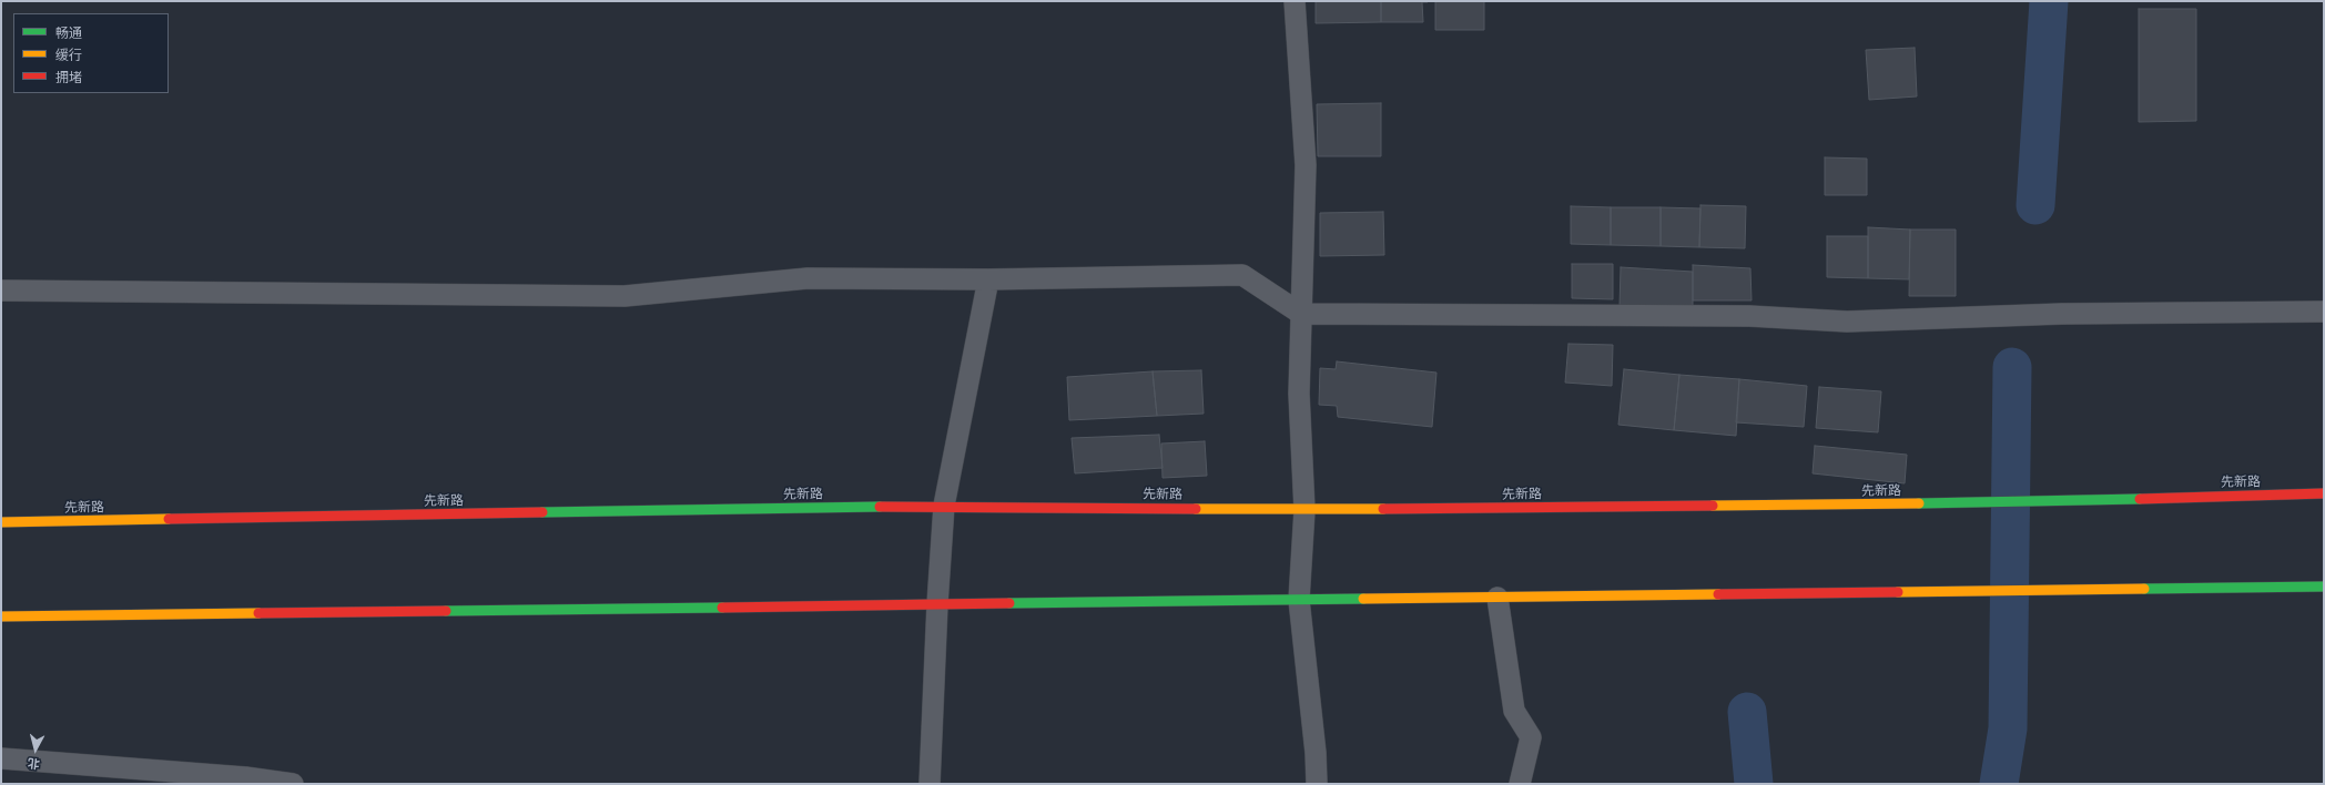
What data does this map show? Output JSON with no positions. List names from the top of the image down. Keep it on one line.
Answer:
{"streets":{"main road":["先新路"]},"legend":["畅通","缓行","拥堵"],"north":"bottom"}
